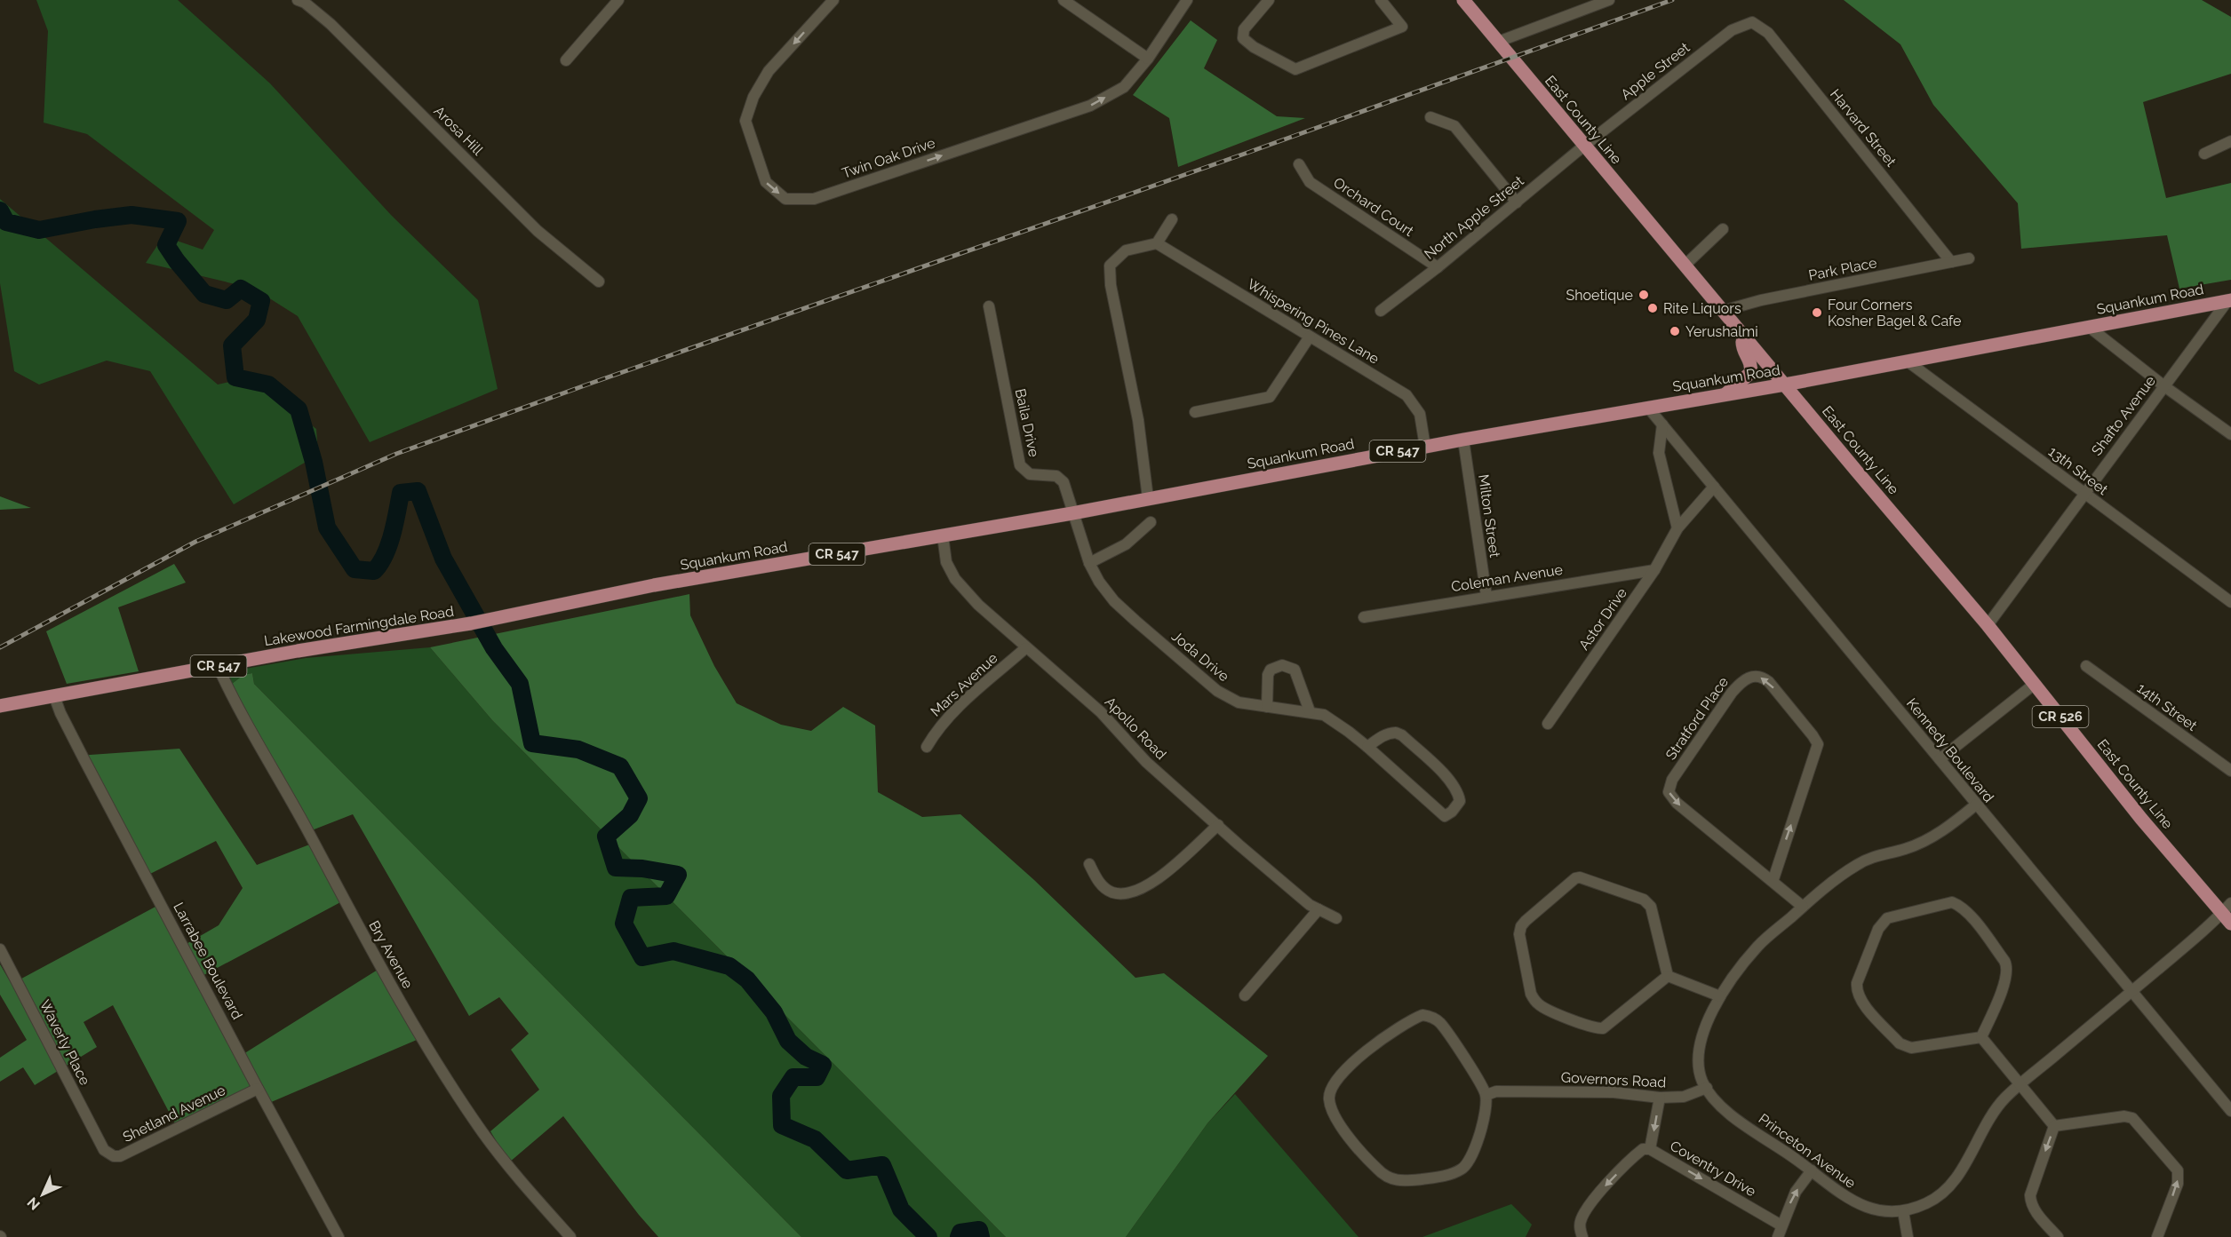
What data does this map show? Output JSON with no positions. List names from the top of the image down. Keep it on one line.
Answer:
{"streets":{"main road":["East County Line","Squankum Road","CR 547","Lakewood Farmingdale Road","CR 526"],"street":["Apple Street","Harvard Street","Arosa Hill","Twin Oak Drive","Orchard Court","North Apple Street","Park Place","Whispering Pines Lane","Shafto Avenue","Baila Drive","13th Street","Milton Street","Coleman Avenue","Astor Drive","Joda Drive","Mars Avenue","14th Street","Stratford Place","Apollo Road","Kennedy Boulevard","Bry Avenue","Larrabee Boulevard","Waverly Place","Governors Road","Shetland Avenue","Princeton Avenue","Coventry Drive"]},"crossings":[["Apple Street","East County Line"],["Apple Street","Harvard Street"],["Apple Street","North Apple Street"],["East County Line","North Apple Street"],["East County Line","Park Place"],["East County Line","Squankum Road"],["East County Line","Shafto Avenue"],["East County Line","Princeton Avenue"],["Harvard Street","Park Place"],["Orchard Court","North Apple Street"],["Squankum Road","Whispering Pines Lane"],["Squankum Road","Shafto Avenue"],["Squankum Road","Baila Drive"],["Squankum Road","13th Street"],["Squankum Road","Milton Street"],["Squankum Road","Lakewood Farmingdale Road"],["Squankum Road","Joda Drive"],["Squankum Road","Apollo Road"],["Squankum Road","Kennedy Boulevard"],["Shafto Avenue","13th Street"],["Baila Drive","Joda Drive"],["Milton Street","Coleman Avenue"],["Coleman Avenue","Astor Drive"],["Astor Drive","Kennedy Boulevard"],["Lakewood Farmingdale Road","Bry Avenue"],["Lakewood Farmingdale Road","Larrabee Boulevard"],["Mars Avenue","Apollo Road"],["Stratford Place","Princeton Avenue"],["Kennedy Boulevard","Princeton Avenue"],["Larrabee Boulevard","Shetland Avenue"],["Waverly Place","Shetland Avenue"],["Governors Road","Princeton Avenue"]],"places":["Shoetique","Rite Liquors","Four Corners Kosher Bagel & Cafe","Yerushalmi"],"north":"bottom left"}
